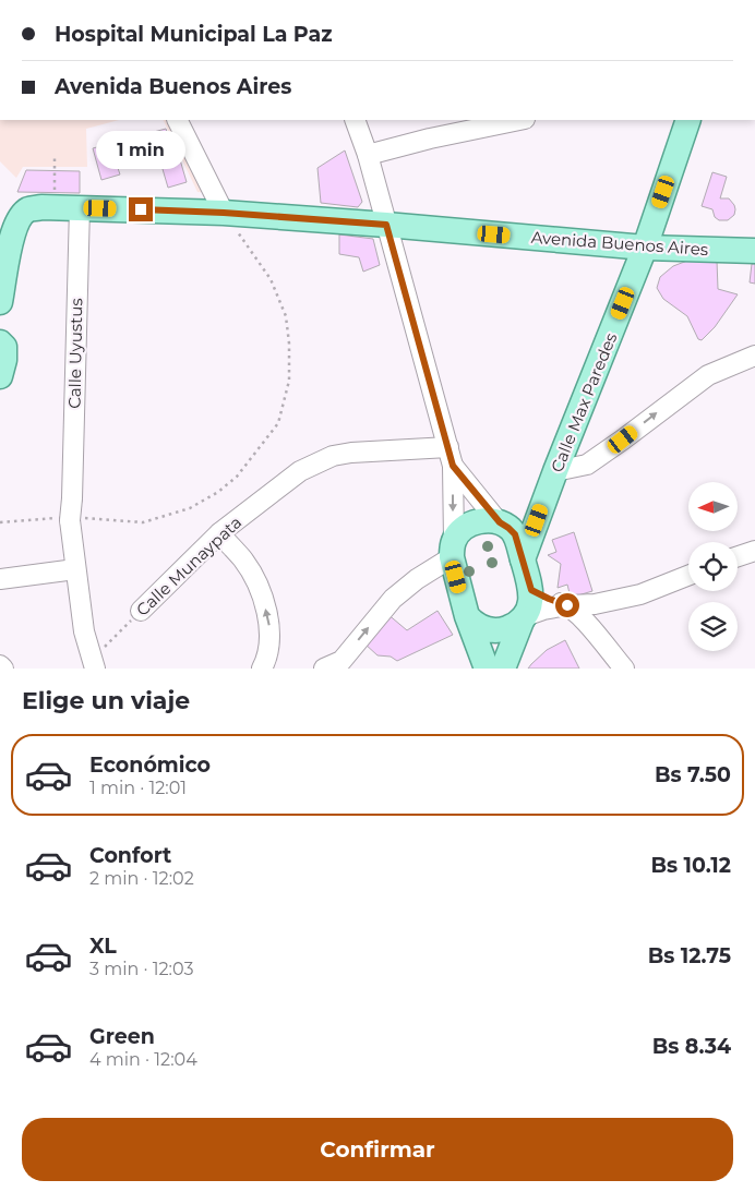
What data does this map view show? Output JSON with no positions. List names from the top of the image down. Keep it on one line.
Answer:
{"streets":{"main road":["Avenida Buenos Aires","Calle Max Paredes"],"street":["Calle Uyustus","Calle Munaypata"]},"crossings":[["Avenida Buenos Aires","Calle Uyustus"],["Avenida Buenos Aires","Calle Max Paredes"],["Calle Uyustus","Calle Munaypata"]],"north":"left","page":{"banner":["Hospital Municipal La Paz","Avenida Buenos Aires"],"bubble":"1 min","heading":"Elige un viaje","list":[{"name":"Económico","note":"1 min · 12:01","value":"Bs 7.50"},{"name":"Confort","note":"2 min · 12:02","value":"Bs 10.12"},{"name":"XL","note":"3 min · 12:03","value":"Bs 12.75"},{"name":"Green","note":"4 min · 12:04","value":"Bs 8.34"}],"buttons":"Confirmar"}}
